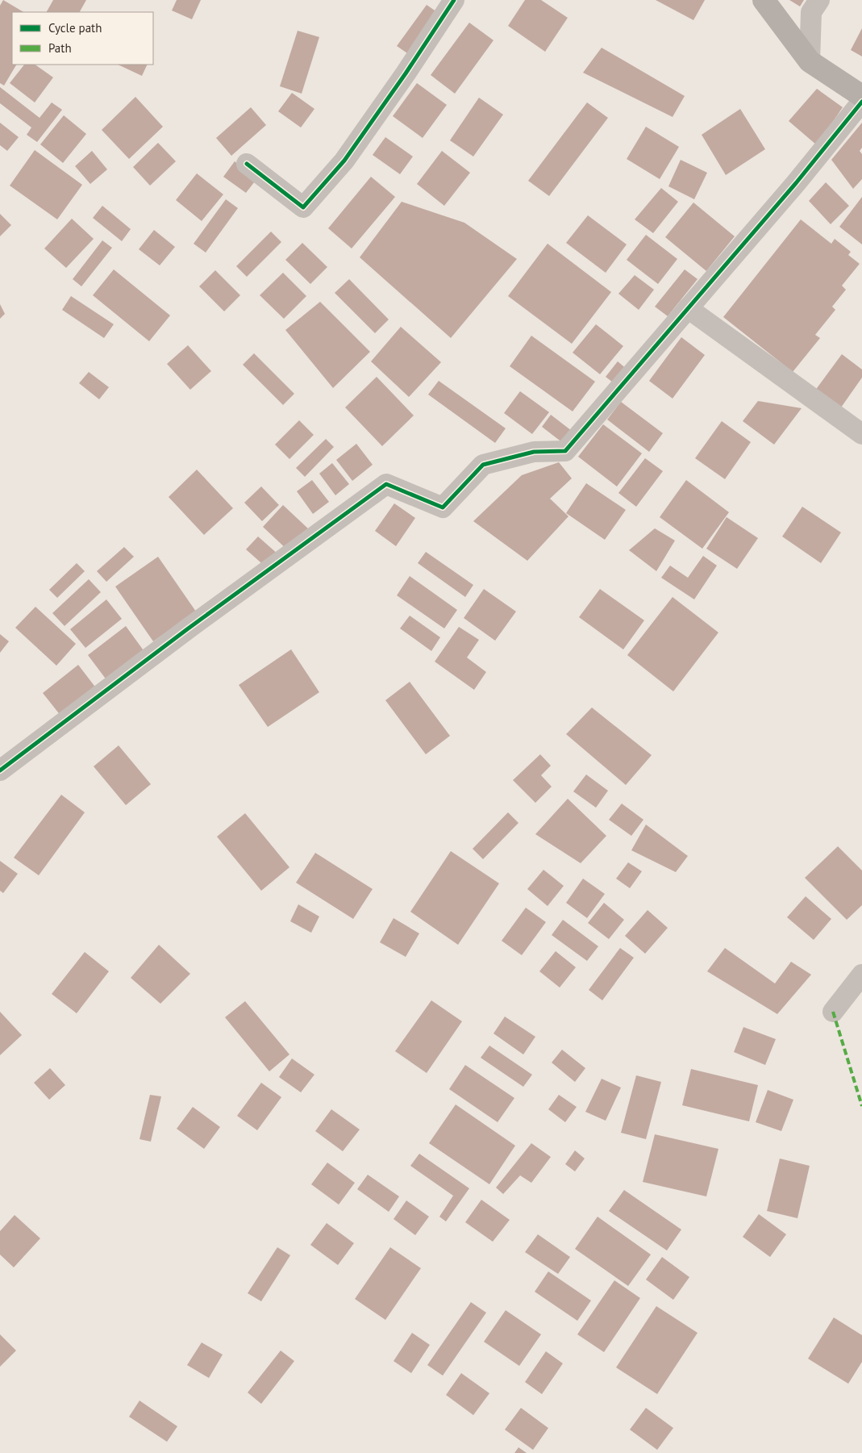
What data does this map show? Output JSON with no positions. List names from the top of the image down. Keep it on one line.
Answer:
{"legend":["Cycle path","Path"]}
